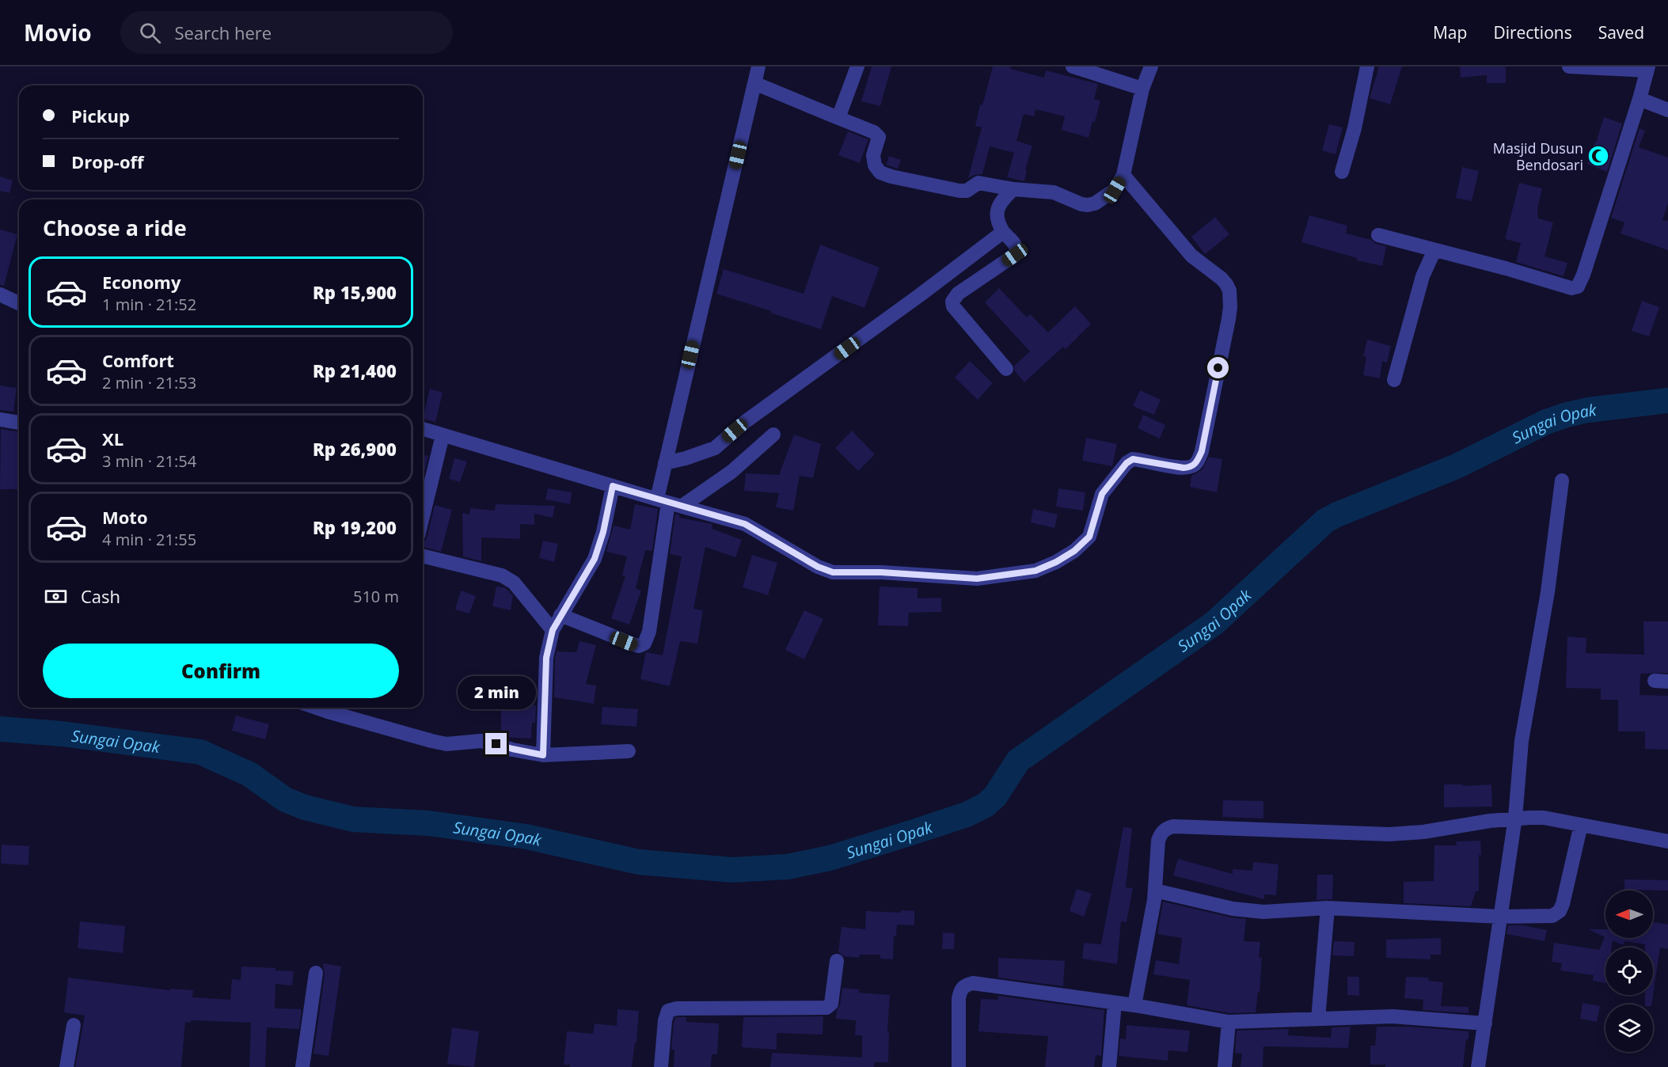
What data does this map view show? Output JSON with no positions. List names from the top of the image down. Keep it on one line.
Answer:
{"water":["Sungai Opak"],"places":{"mosque":["Masjid Dusun Bendosari"]},"north":"left","page":{"header":"Movio","search":"Search here","nav":["Map","Directions","Saved"],"banner":["Pickup","Drop-off"],"heading":"Choose a ride","list":[{"name":"Economy","note":"1 min · 21:52","value":"Rp 15,900"},{"name":"Comfort","note":"2 min · 21:53","value":"Rp 21,400"},{"name":"XL","note":"3 min · 21:54","value":"Rp 26,900"},{"name":"Moto","note":"4 min · 21:55","value":"Rp 19,200"}],"pay":["Cash","510 m"],"buttons":"Confirm","bubble":"2 min"}}
